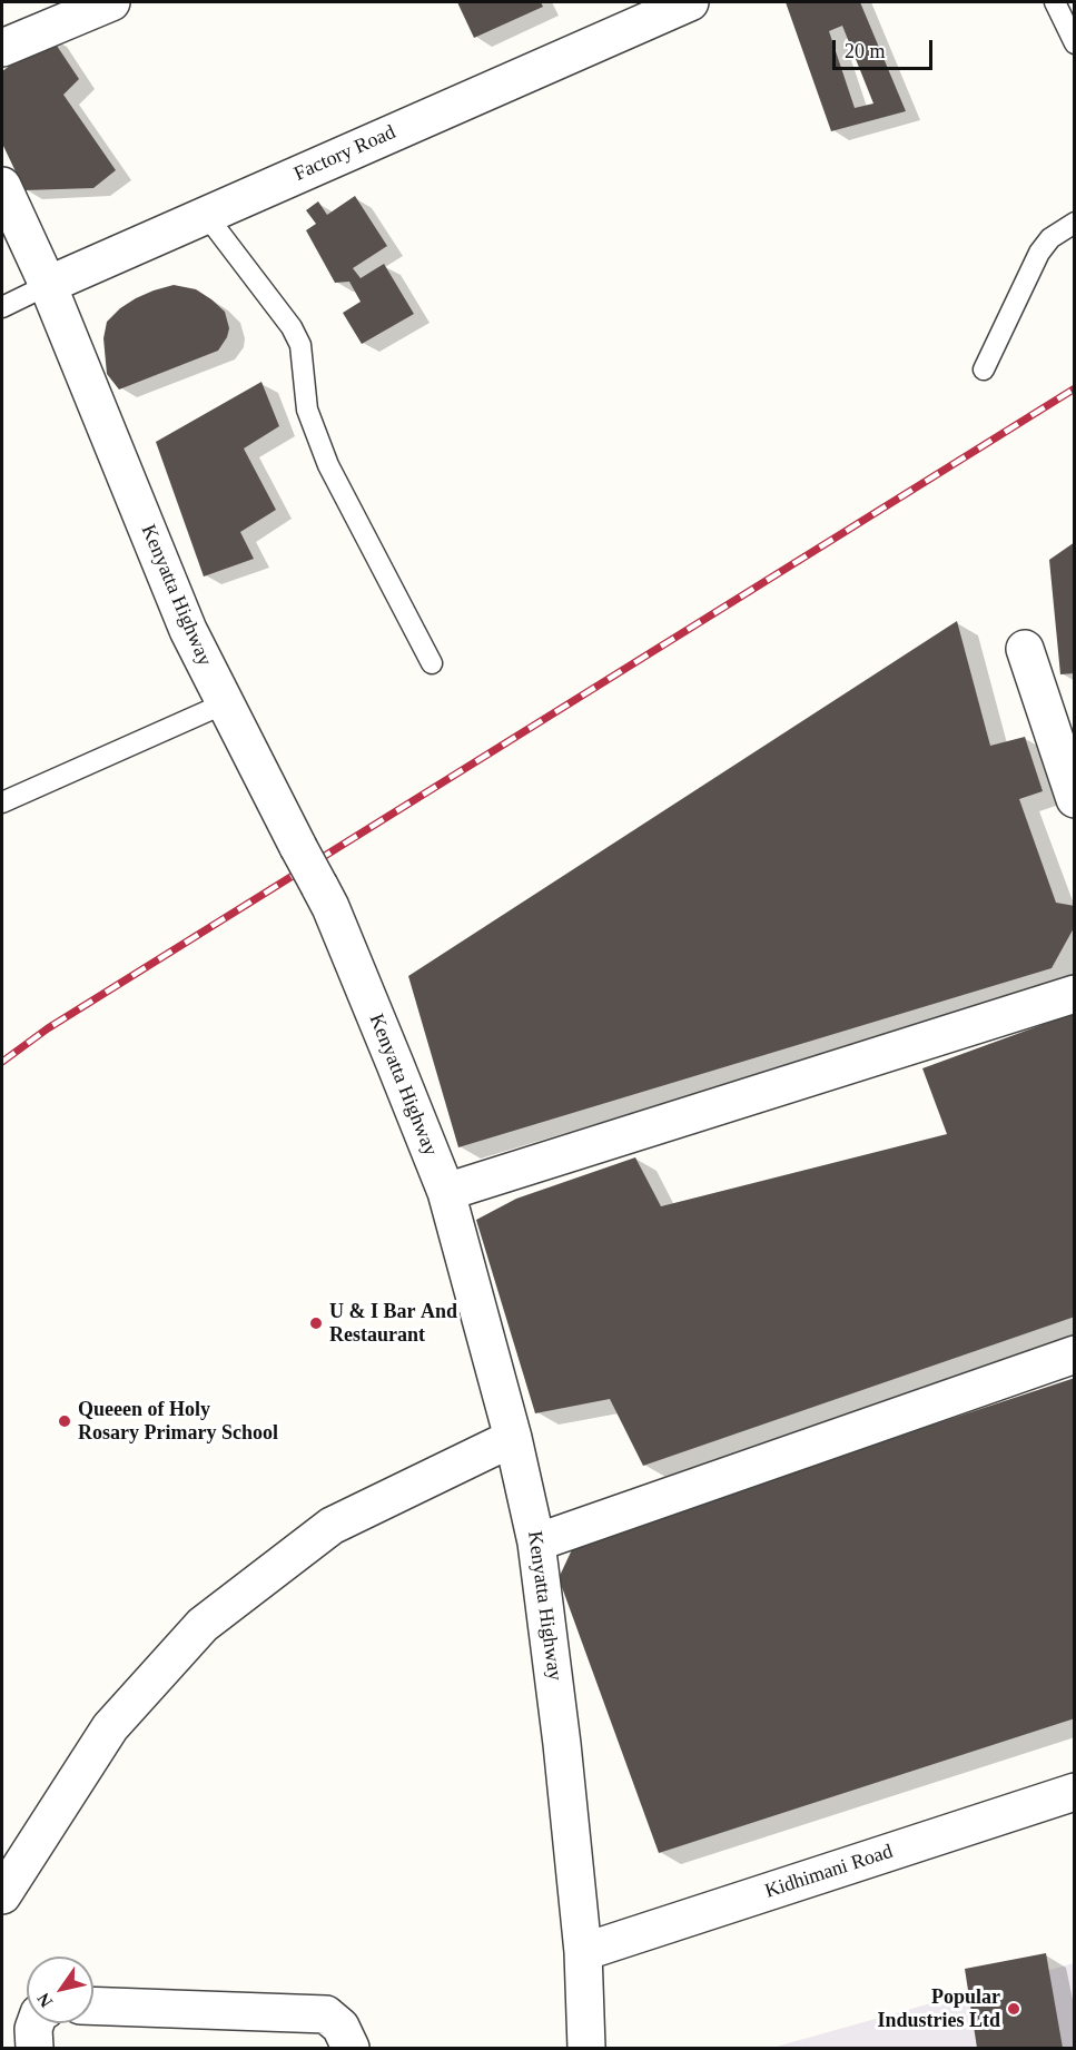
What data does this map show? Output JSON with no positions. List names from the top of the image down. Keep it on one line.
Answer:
{"streets":{"street":["Factory Road","Kenyatta Highway","Kidhimani Road"]},"crossings":[["Factory Road","Kenyatta Highway"],["Kenyatta Highway","Kidhimani Road"]],"places":["U & I Bar And Restaurant","Queeen of Holy Rosary Primary School","Popular Industries Ltd"],"scale_bar":"20 m","north":"bottom left"}
